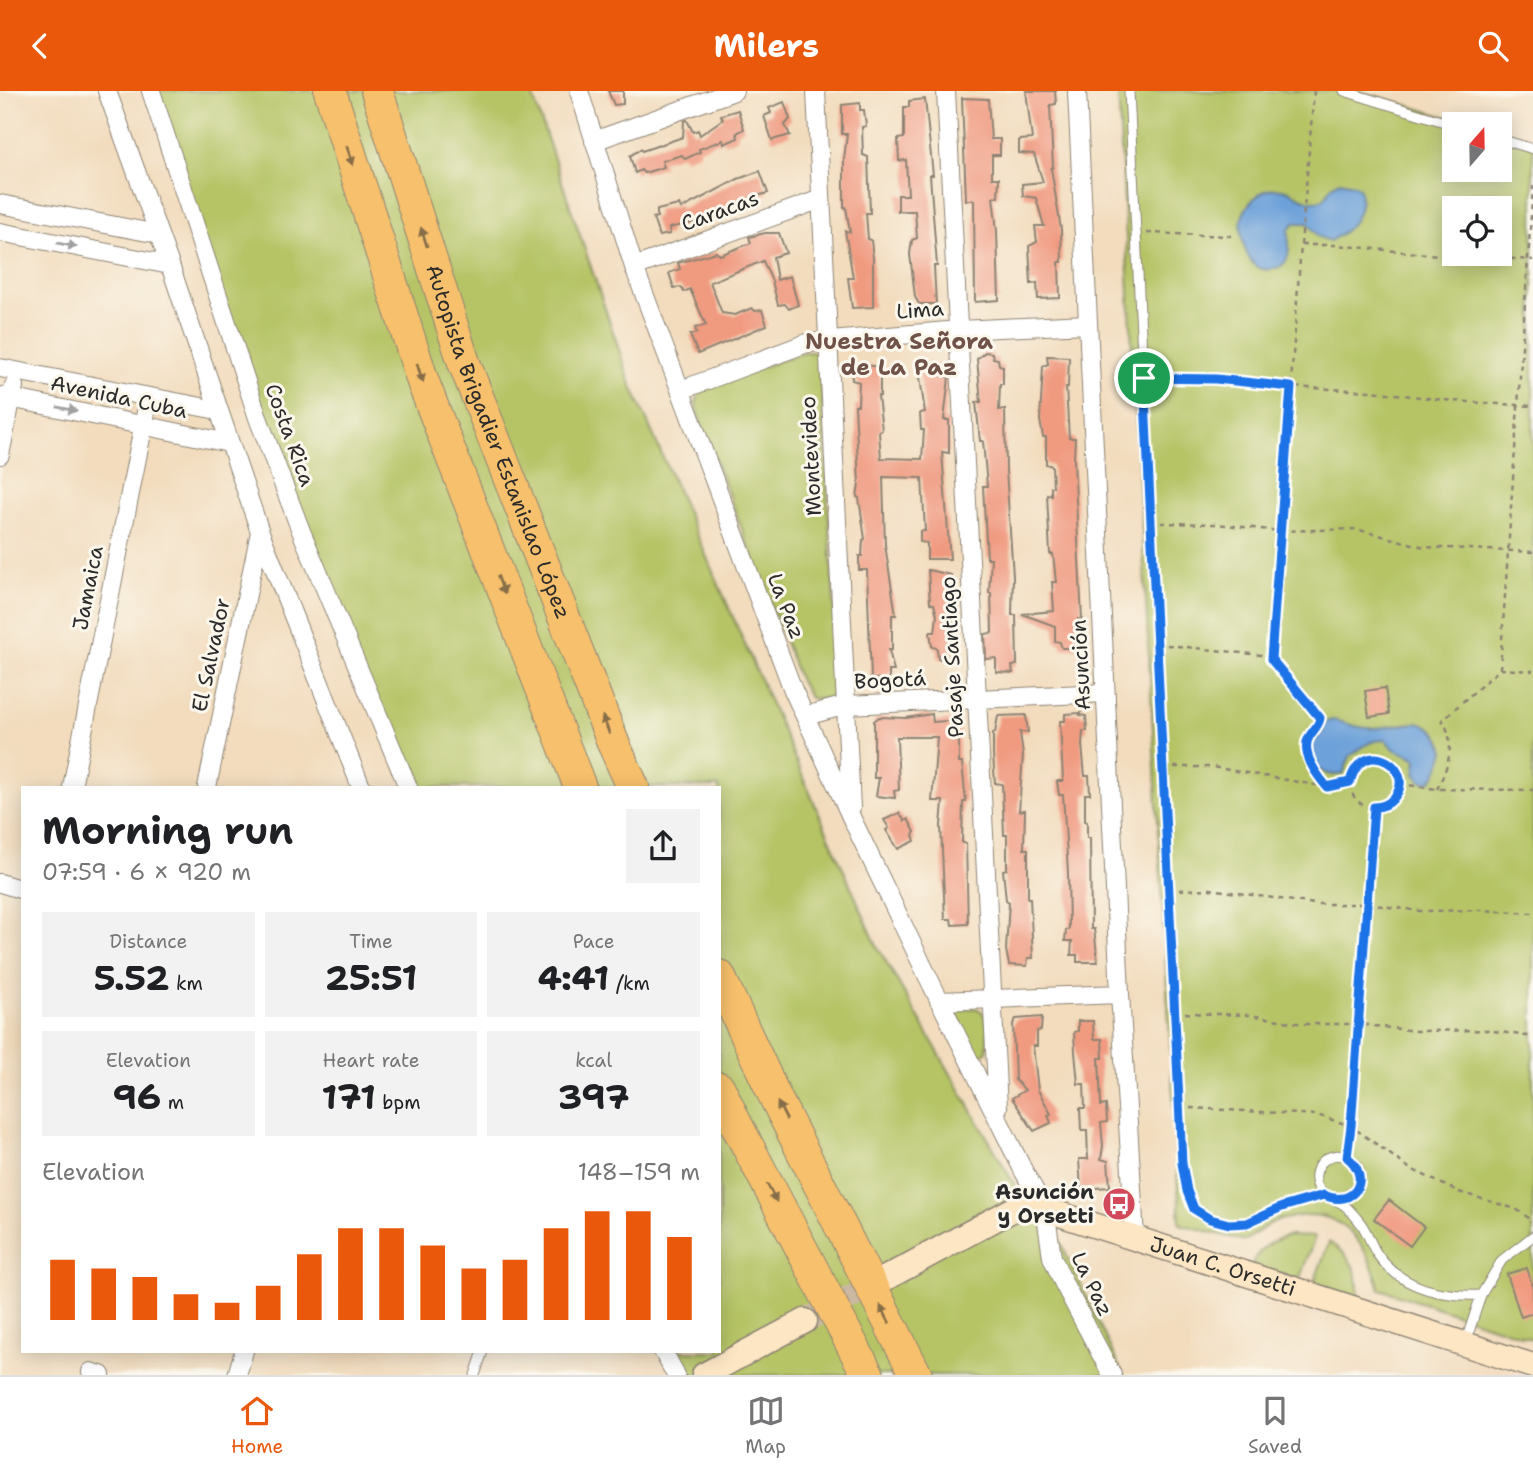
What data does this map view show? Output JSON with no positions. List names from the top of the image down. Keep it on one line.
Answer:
{"streets":{"highway":["Autopista Brigadier Estanislao López"],"street":["Caracas","Lima","Avenida Cuba","Costa Rica","Montevideo","Jamaica","La Paz","El Salvador","Pasaje Santiago","Asunción","Bogotá","Juan C. Orsetti"]},"crossings":[["Caracas","Montevideo"],["Caracas","La Paz"],["Lima","Montevideo"],["Lima","La Paz"],["Lima","Pasaje Santiago"],["Lima","Asunción"],["Avenida Cuba","Jamaica"],["Montevideo","La Paz"],["Montevideo","Bogotá"],["La Paz","Pasaje Santiago"],["La Paz","Bogotá"],["La Paz","Juan C. Orsetti"],["Pasaje Santiago","Bogotá"],["Pasaje Santiago","Juan C. Orsetti"],["Asunción","Bogotá"],["Asunción","Juan C. Orsetti"]],"districts":["Nuestra Señora de La Paz"],"places":{"bus stop":["Asunción y Orsetti"]},"north":"top","page":{"header":"Milers","heading":["Morning run","07:59 · 6 × 920 m"],"stats":[["Distance","5.52 km"],["Time","25:51"],["Pace","4:41 /km"],["Elevation","96 m"],["Heart rate","171 bpm"],["kcal","397"]],"chart":["Elevation","148–159 m"],"tabs":["Home","Map","Saved"]}}
